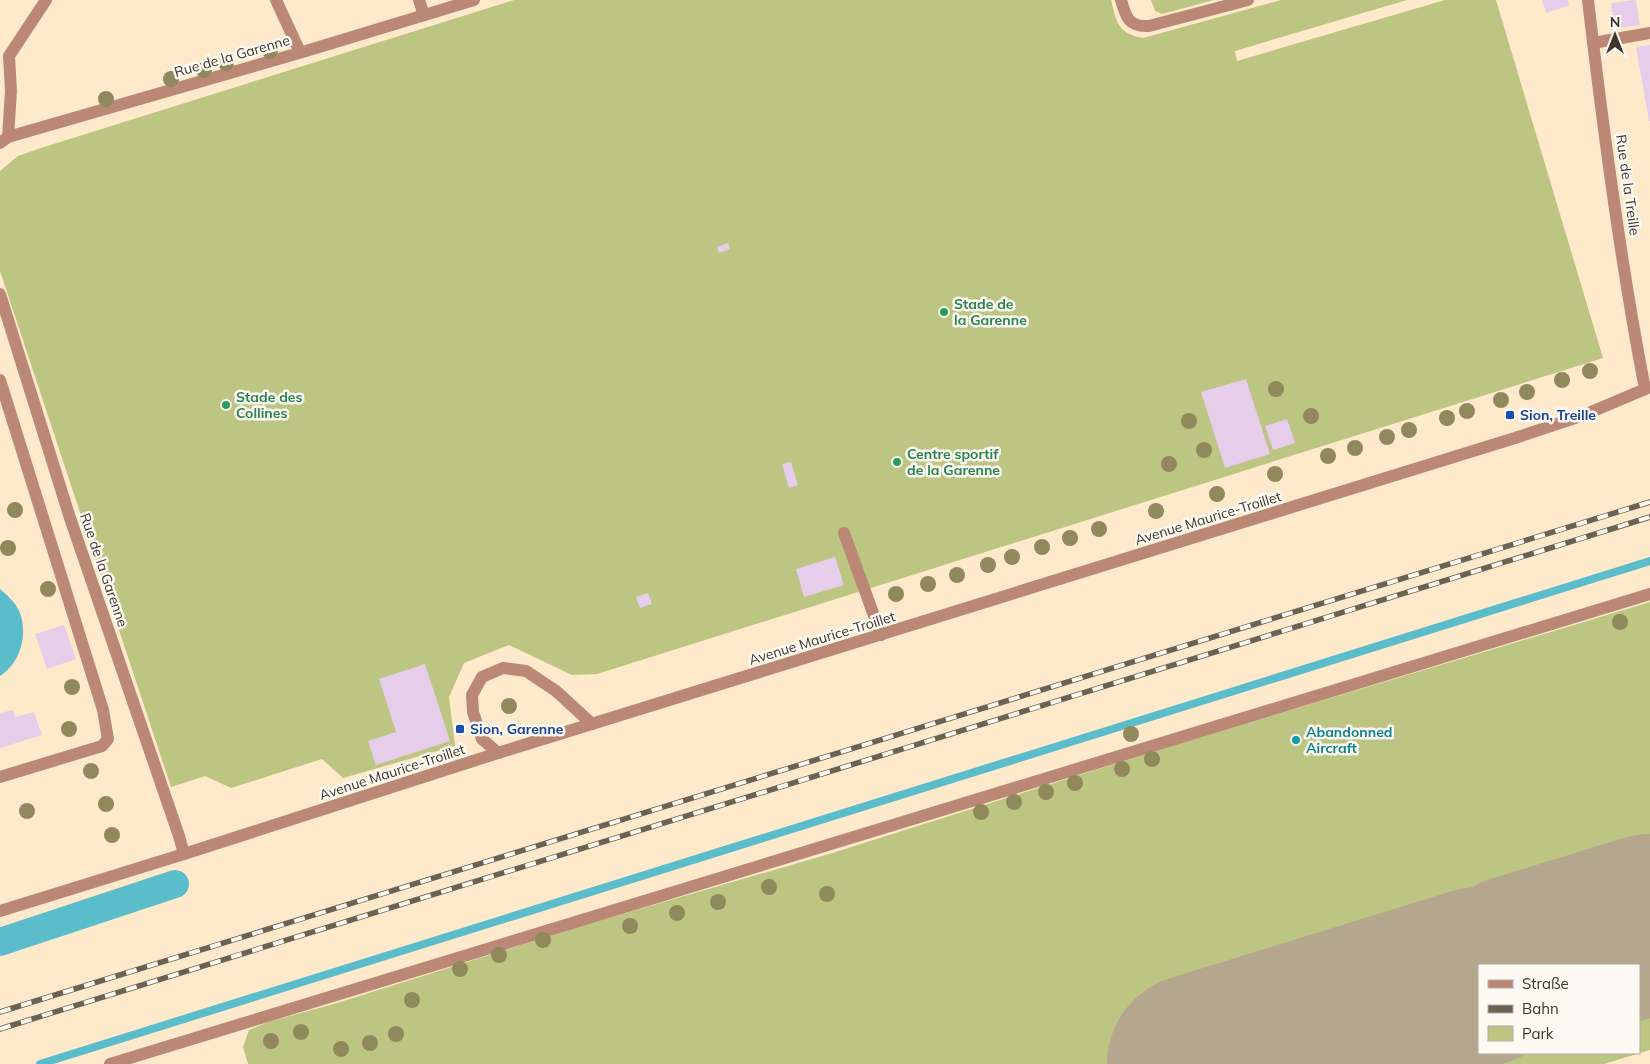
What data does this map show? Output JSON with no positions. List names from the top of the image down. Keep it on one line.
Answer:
{"streets":{"street":["Rue de la Garenne","Rue de la Treille","Avenue Maurice-Troillet"]},"crossings":[["Rue de la Garenne","Avenue Maurice-Troillet"],["Rue de la Treille","Avenue Maurice-Troillet"]],"places":{"other":["Stade de la Garenne","Stade des Collines","Centre sportif de la Garenne","Abandonned Aircraft"],"transit":["Sion, Treille","Sion, Garenne"]},"legend":["Straße","Bahn","Park"],"north":"top"}
